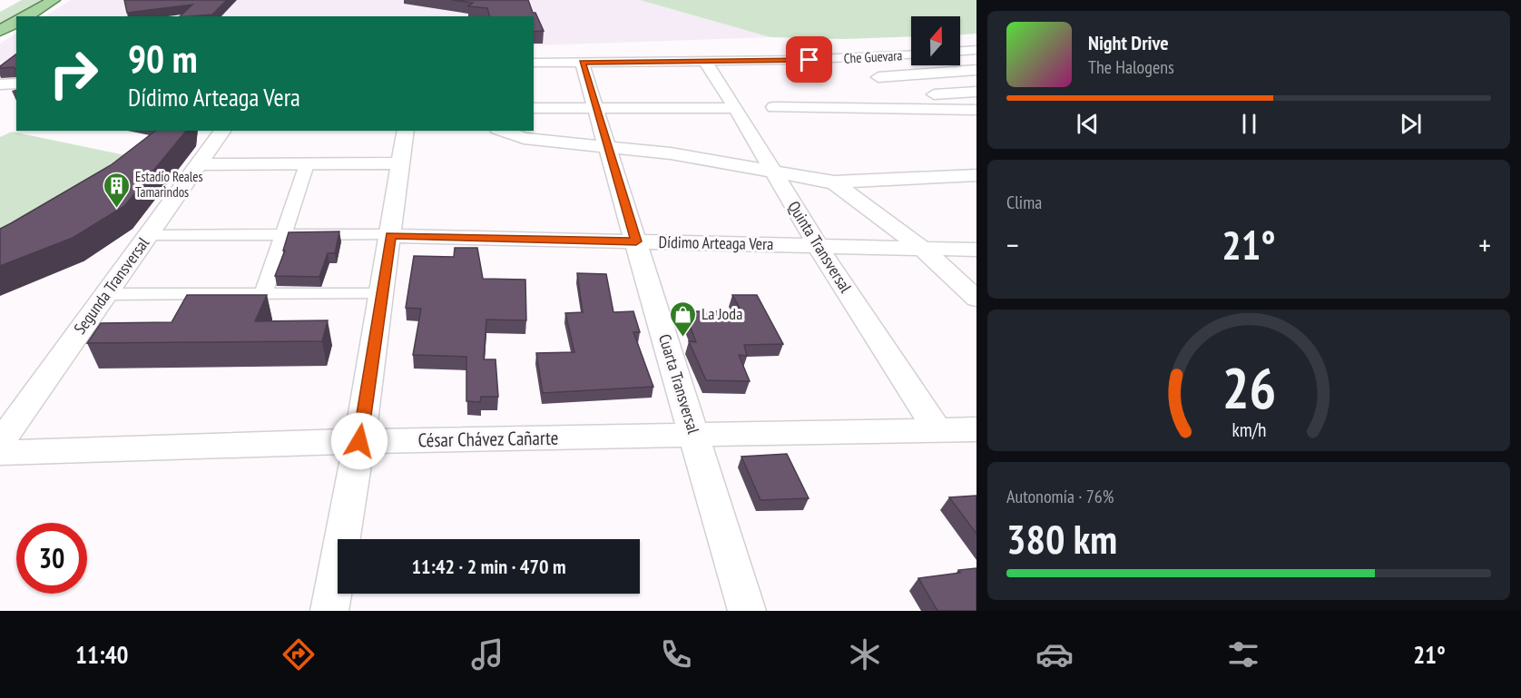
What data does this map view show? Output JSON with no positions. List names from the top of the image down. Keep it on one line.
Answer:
{"streets":{"street":["Che Guevara","Dídimo Arteaga Vera","Quinta Transversal","Segunda Transversal","Cuarta Transversal","César Chávez Cañarte"]},"crossings":[["Che Guevara","Quinta Transversal"],["Che Guevara","Cuarta Transversal"],["Dídimo Arteaga Vera","Quinta Transversal"],["Dídimo Arteaga Vera","Cuarta Transversal"],["Quinta Transversal","César Chávez Cañarte"],["Cuarta Transversal","César Chávez Cañarte"]],"places":{"building":["Estadio Reales Tamarindos"],"shop":["La Joda"]},"north":"top","page":{"turn":["90 m","Dídimo Arteaga Vera"],"song":["Night Drive","The Halogens"],"tile":["Clima",["Autonomía · 76%","380 km"]],"heat":["−","21°","+"],"limit":"30","trip":"11:42 · 2 min · 470 m","tabs":["11:40","21°"],"gauge":["26","km/h"]}}
